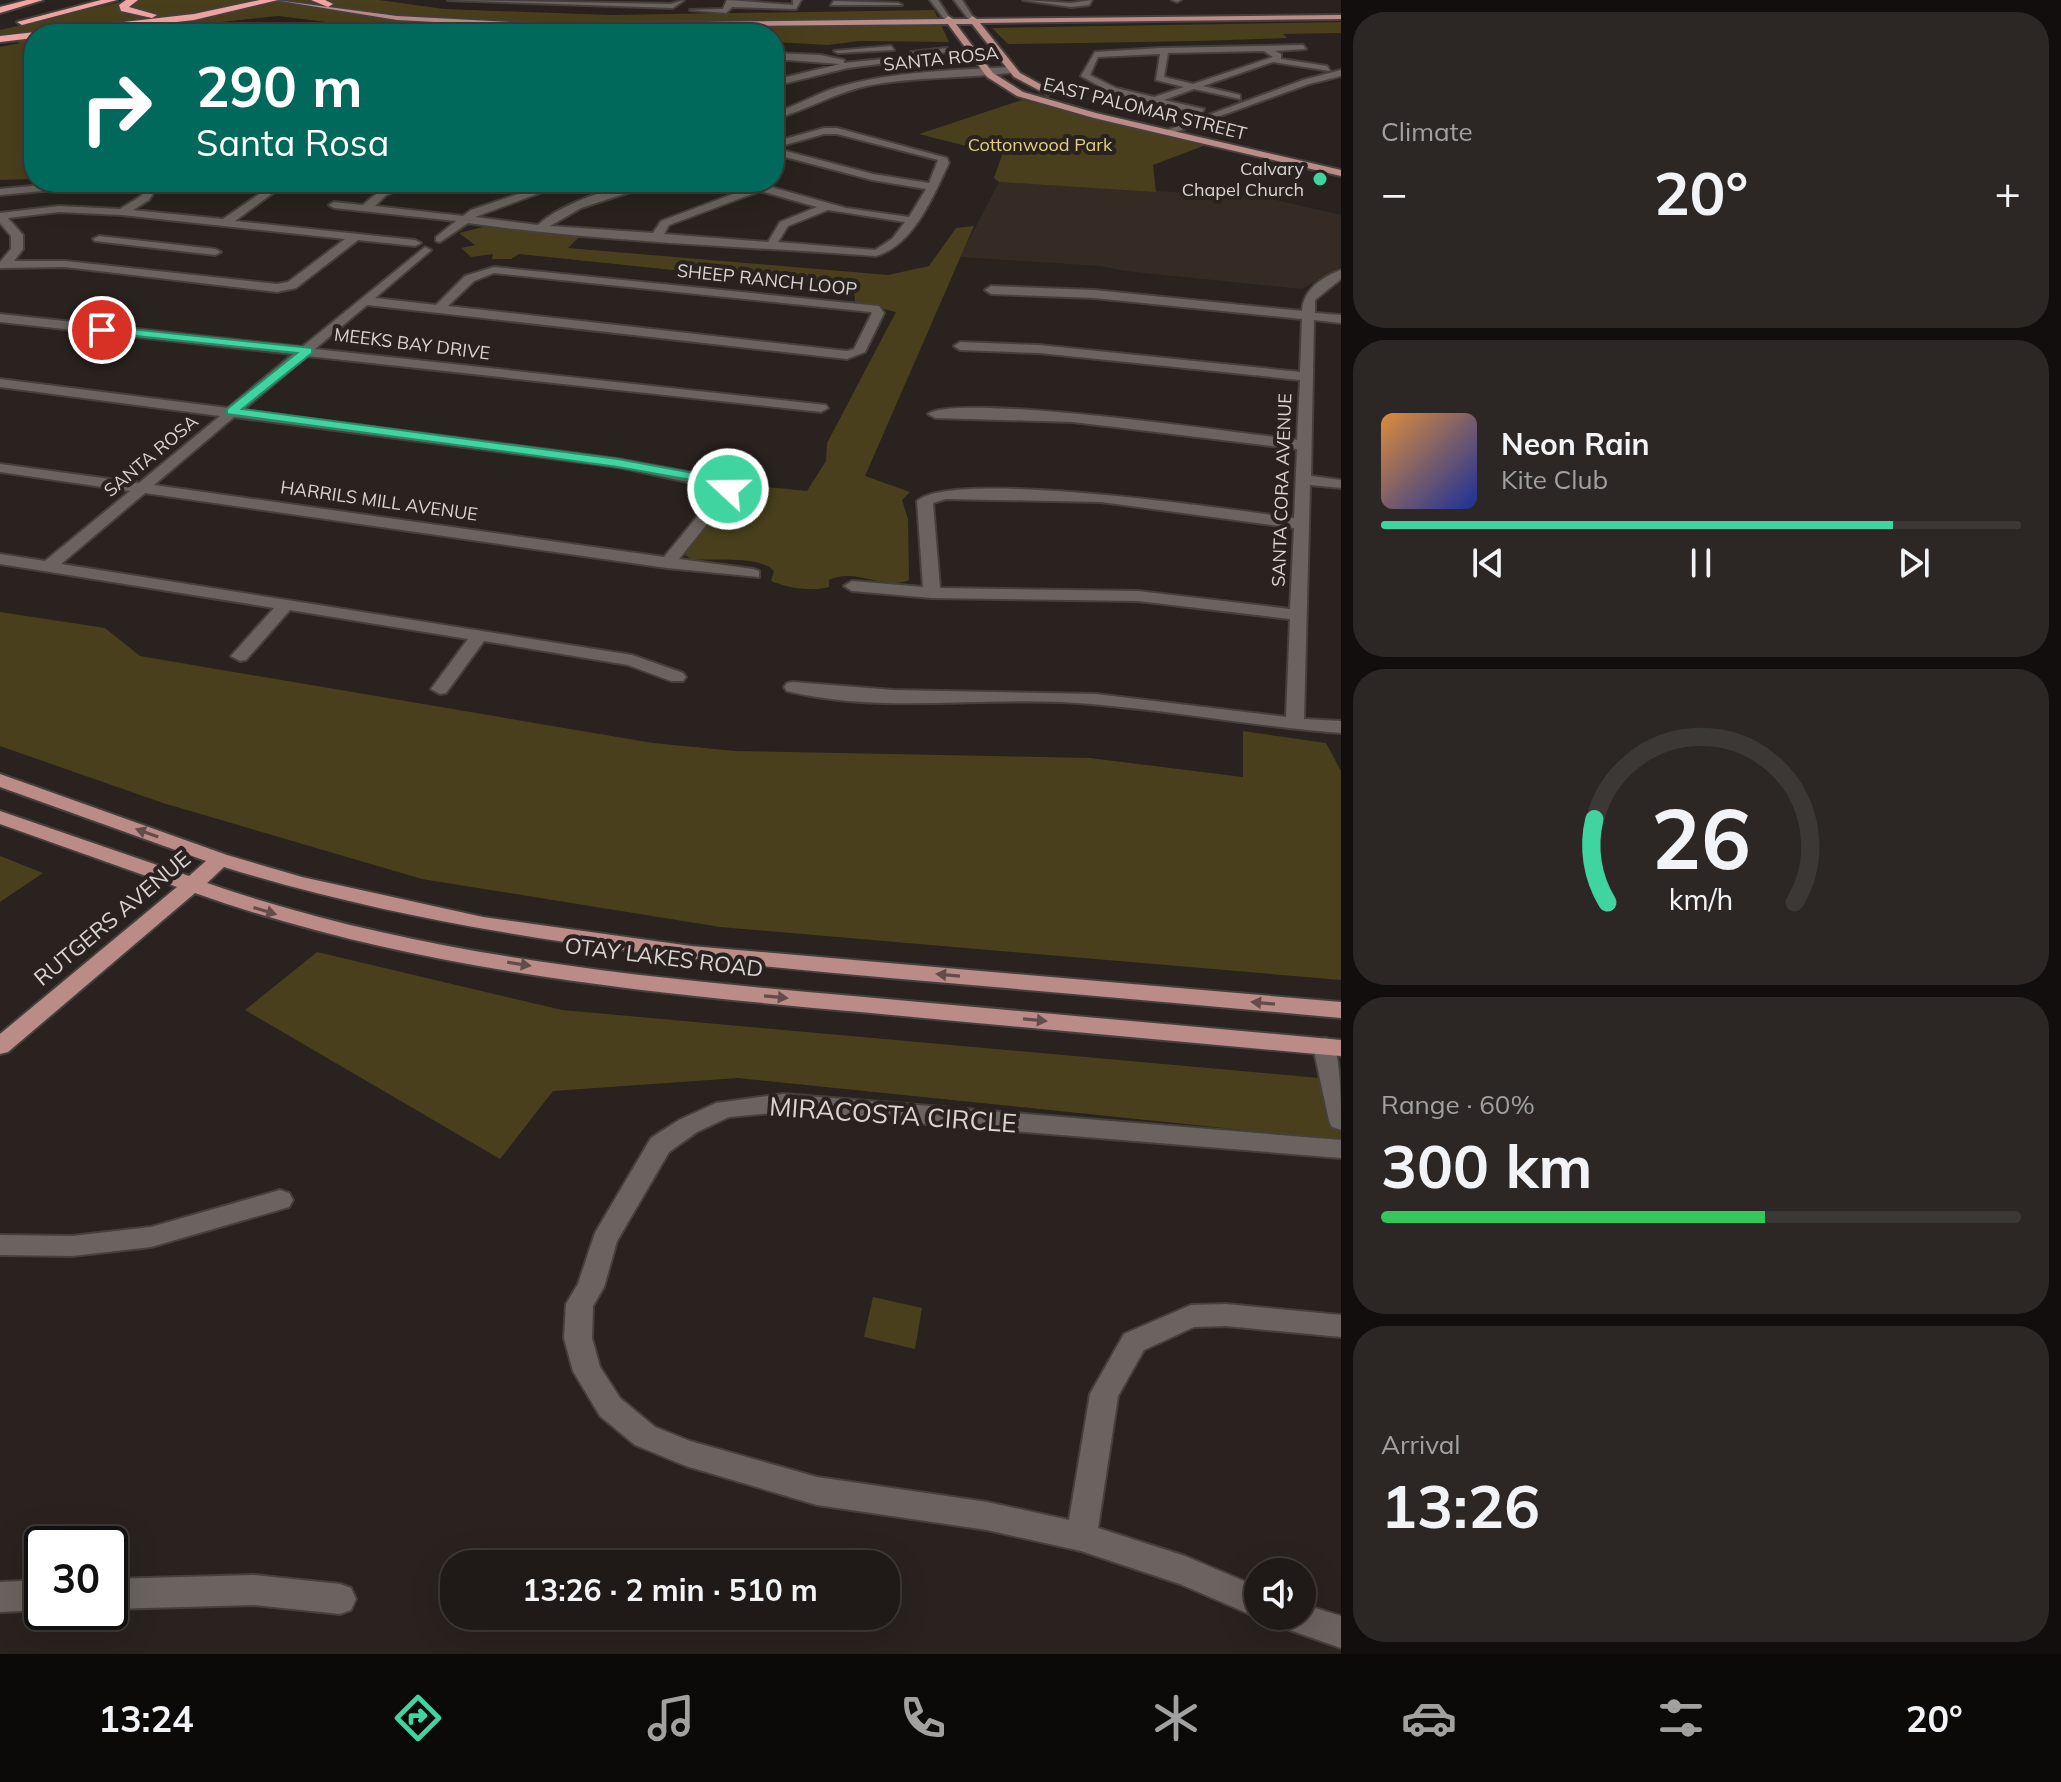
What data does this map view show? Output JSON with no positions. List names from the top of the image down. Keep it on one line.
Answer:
{"streets":{"main road":["EAST PALOMAR STREET","RUTGERS AVENUE","OTAY LAKES ROAD"],"street":["SANTA ROSA","SHEEP RANCH LOOP","MEEKS BAY DRIVE","SANTA CORA AVENUE","HARRILS MILL AVENUE","MIRACOSTA CIRCLE"]},"crossings":[["SANTA ROSA","EAST PALOMAR STREET"],["SANTA ROSA","SHEEP RANCH LOOP"],["SANTA ROSA","MEEKS BAY DRIVE"],["SANTA ROSA","HARRILS MILL AVENUE"],["RUTGERS AVENUE","OTAY LAKES ROAD"]],"parks":["Cottonwood Park"],"places":["Calvary Chapel Church"],"page":{"tile":["Climate",["Range · 60%","300 km"],["Arrival","13:26"]],"turn":["290 m","Santa Rosa"],"heat":["−","20°","+"],"song":["Neon Rain","Kite Club"],"limit":"30","trip":"13:26 · 2 min · 510 m","tabs":["13:24","20°"],"gauge":["26","km/h"]}}
